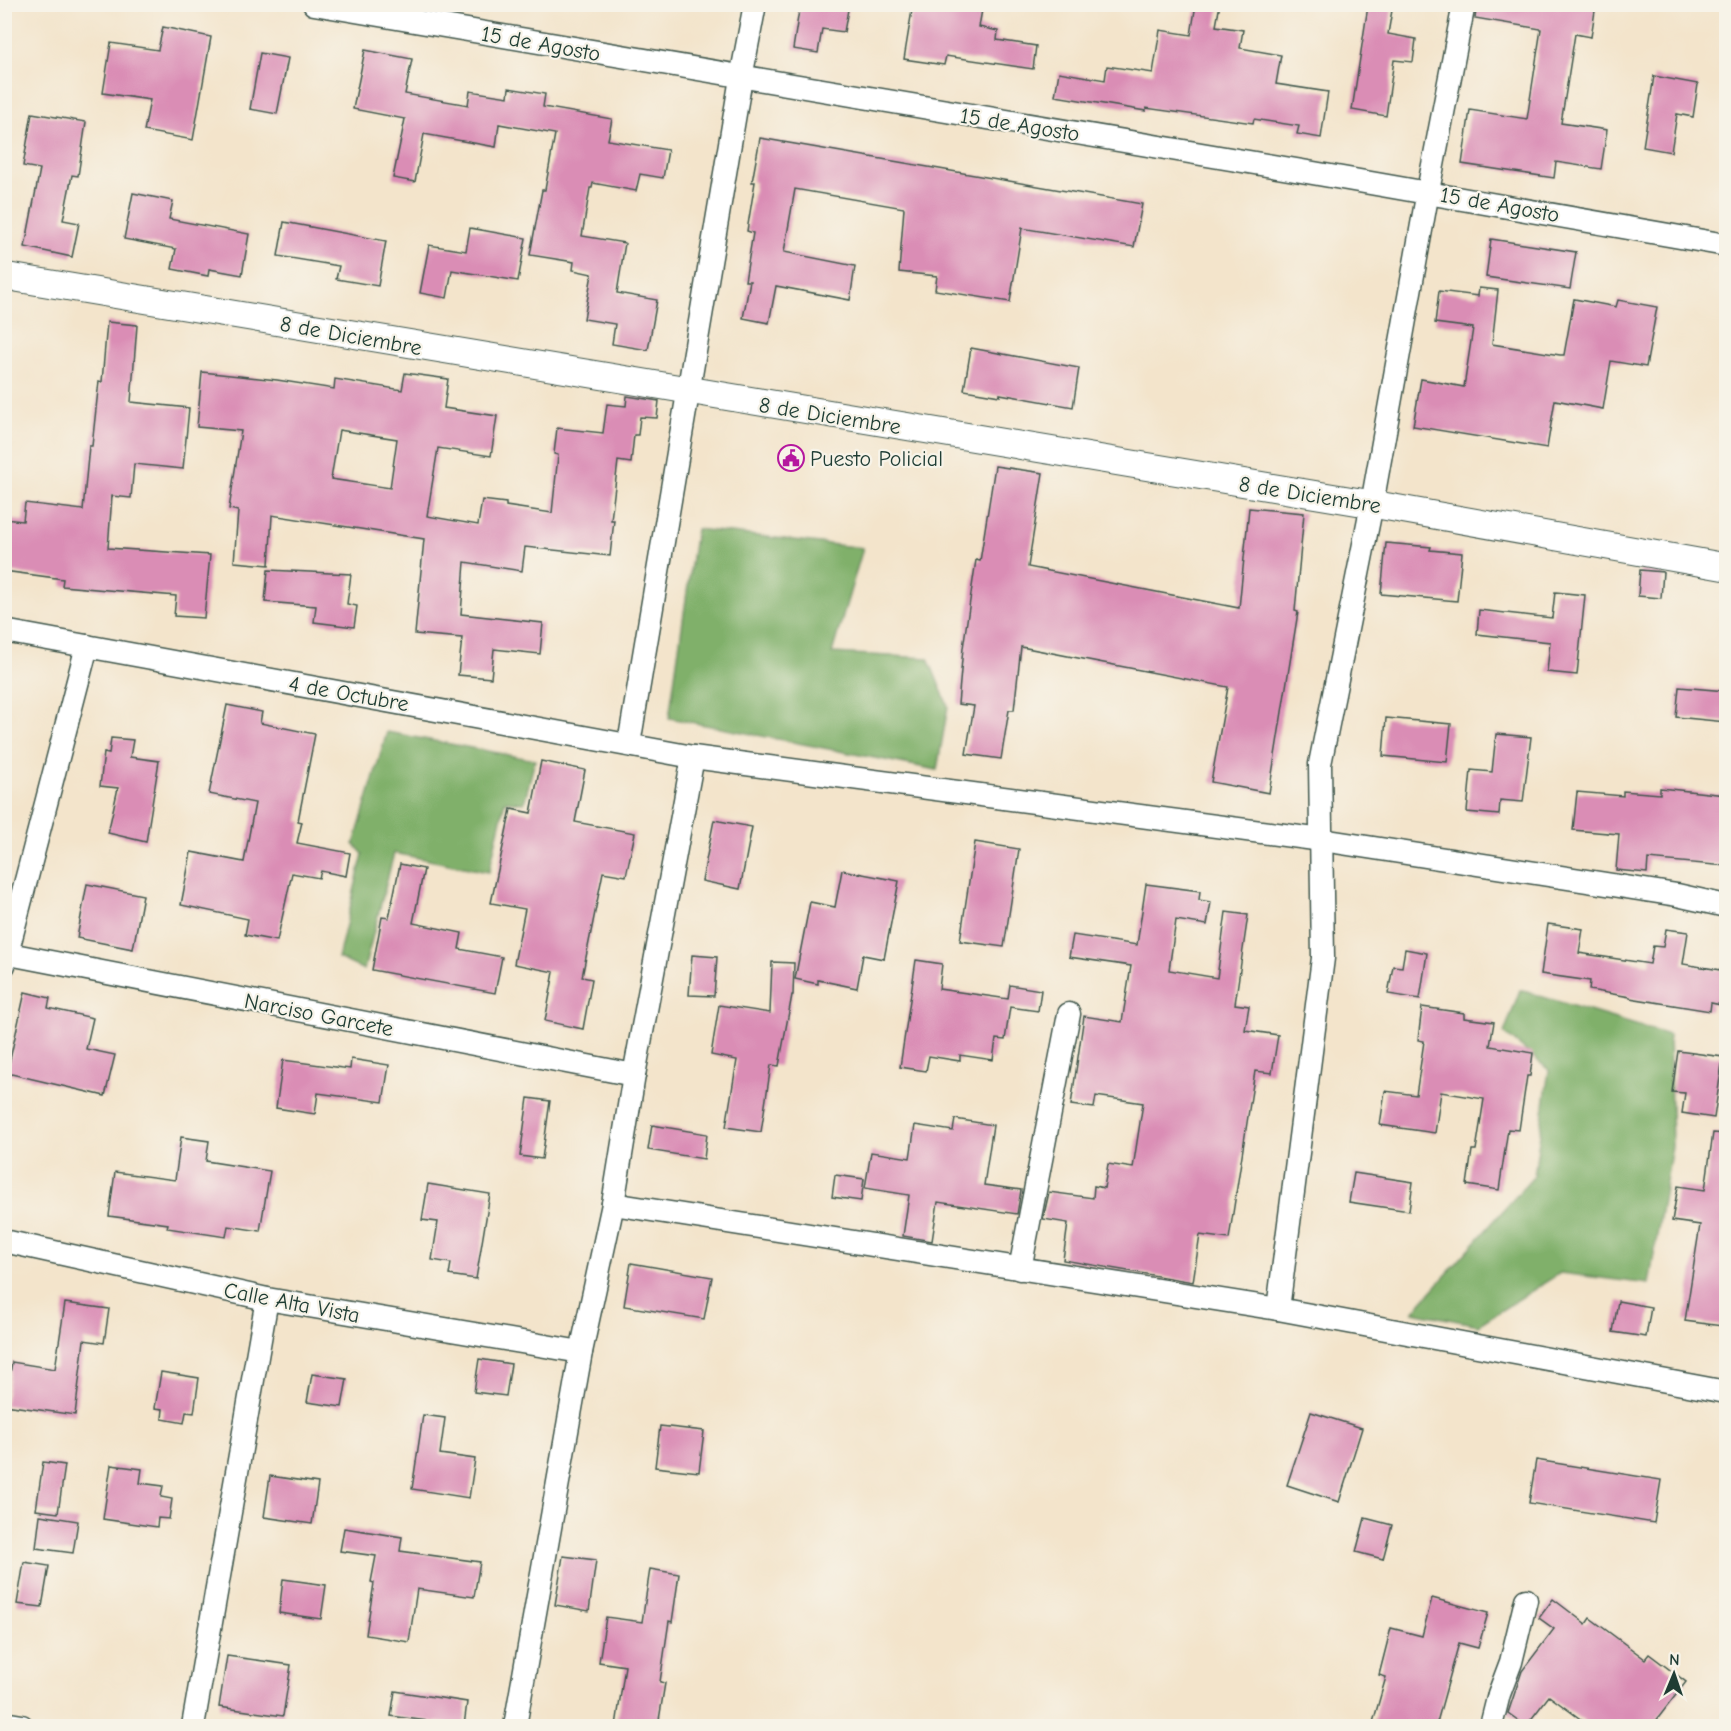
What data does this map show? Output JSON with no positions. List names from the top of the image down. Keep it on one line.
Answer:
{"streets":{"street":["15 de Agosto","8 de Diciembre","4 de Octubre","Narciso Garcete","Calle Alta Vista"]},"places":{"public building":["Puesto Policial"]},"north":"top"}
